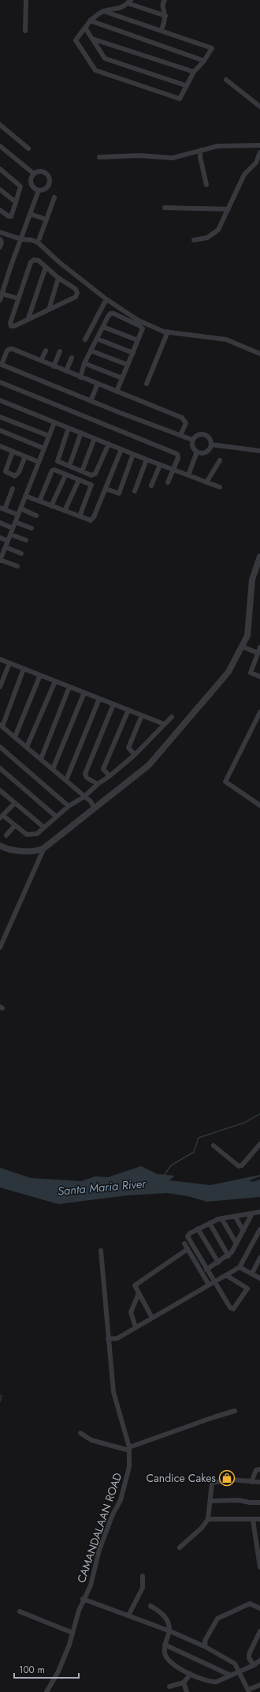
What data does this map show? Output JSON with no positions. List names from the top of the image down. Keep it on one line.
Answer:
{"streets":{"street":["CAMANDALAAN ROAD"]},"water":["Santa Maria River"],"places":{"shop":["Candice Cakes"]},"scale_bar":"100 m"}
